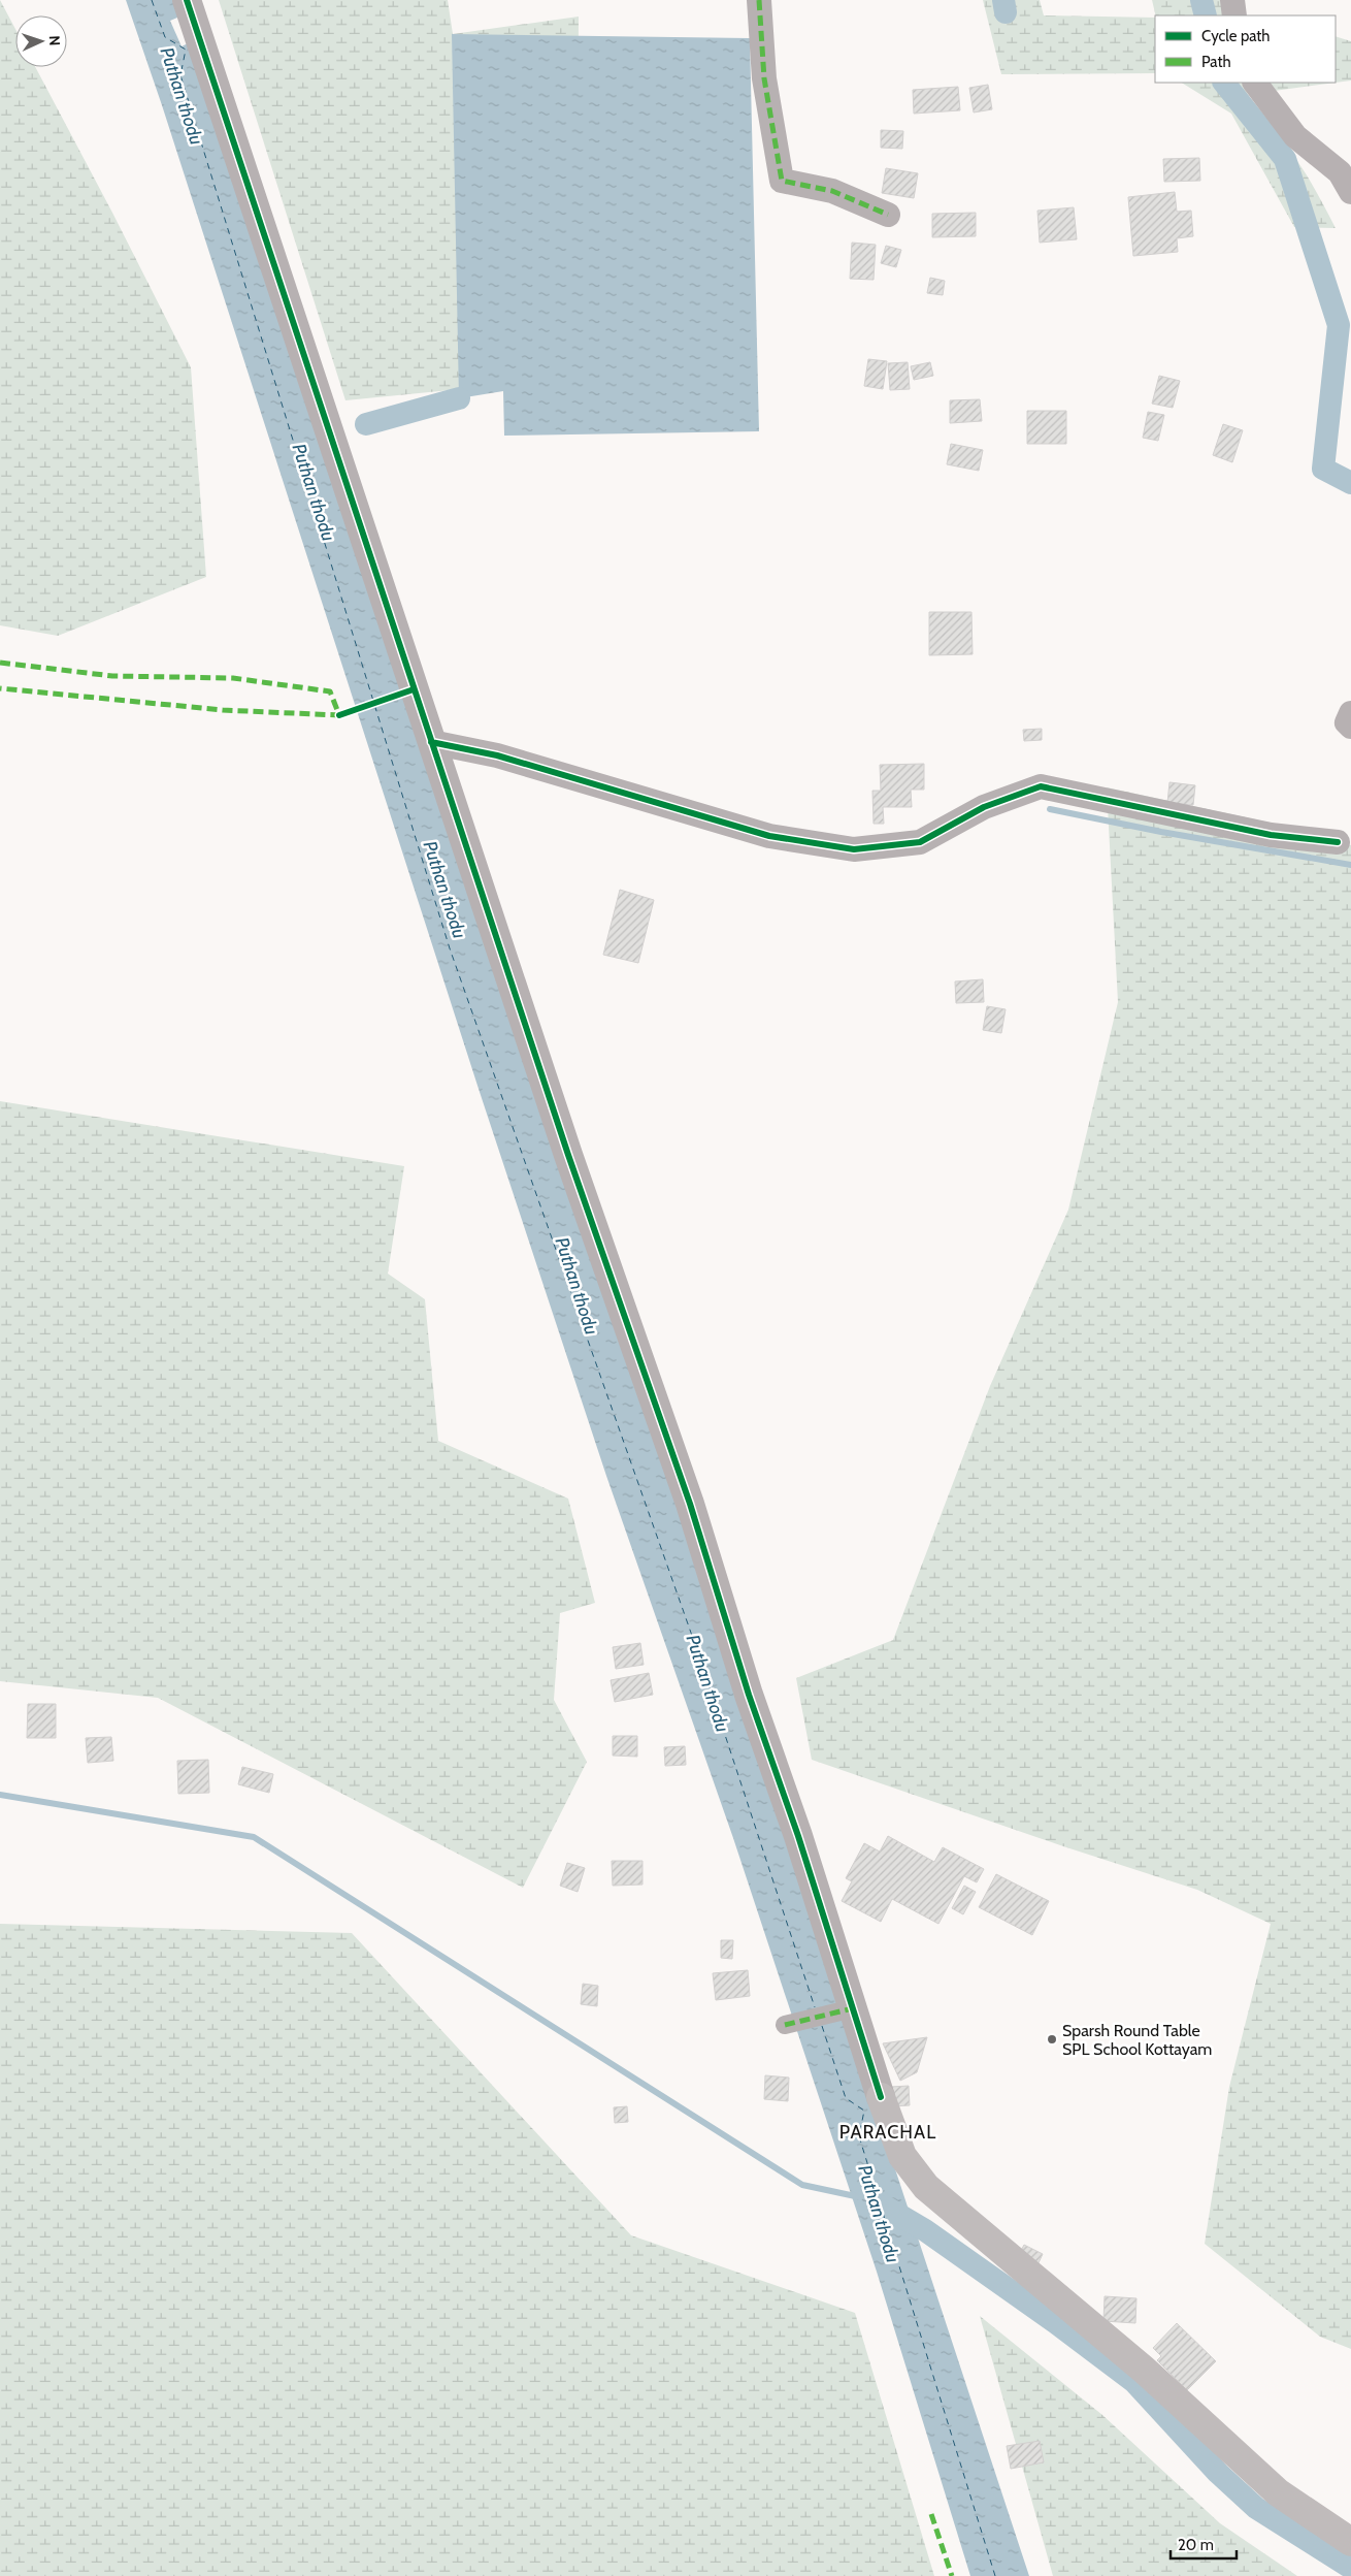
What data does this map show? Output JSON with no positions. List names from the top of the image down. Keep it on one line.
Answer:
{"districts":["PARACHAL"],"water":["Puthan thodu"],"places":["Sparsh Round Table SPL School Kottayam"],"legend":["Cycle path","Path"],"scale_bar":"20 m","north":"right"}
